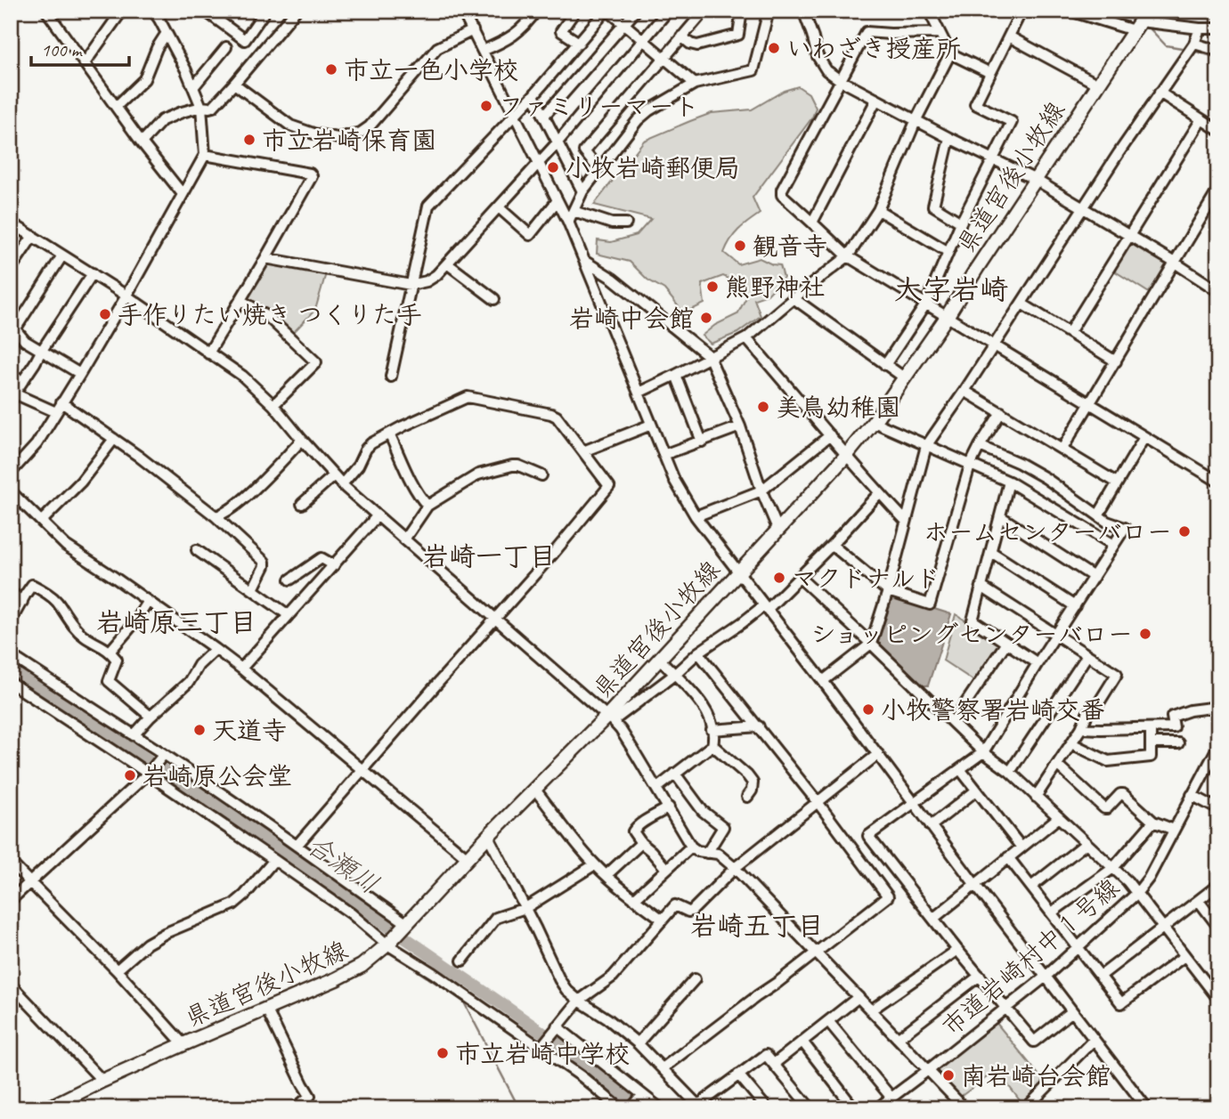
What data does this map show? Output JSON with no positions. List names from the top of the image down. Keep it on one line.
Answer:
{"streets":{"main road":["県道宮後小牧線"],"street":["市道岩崎村中１号線"]},"districts":["大字岩崎","岩崎一丁目","岩崎原三丁目","岩崎五丁目"],"water":["合瀬川"],"places":["いわざき授産所","市立一色小学校","ファミリーマート","市立岩崎保育園","小牧岩崎郵便局","観音寺","熊野神社","手作りたい焼き つくりた手","岩崎中会館","美鳥幼稚園","ホームセンターバロー","マクドナルド","ショッピングセンターバロー","小牧警察署岩崎交番","天道寺","岩崎原公会堂","市立岩崎中学校","南岩崎台会館"],"scale_bar":"100 m"}
